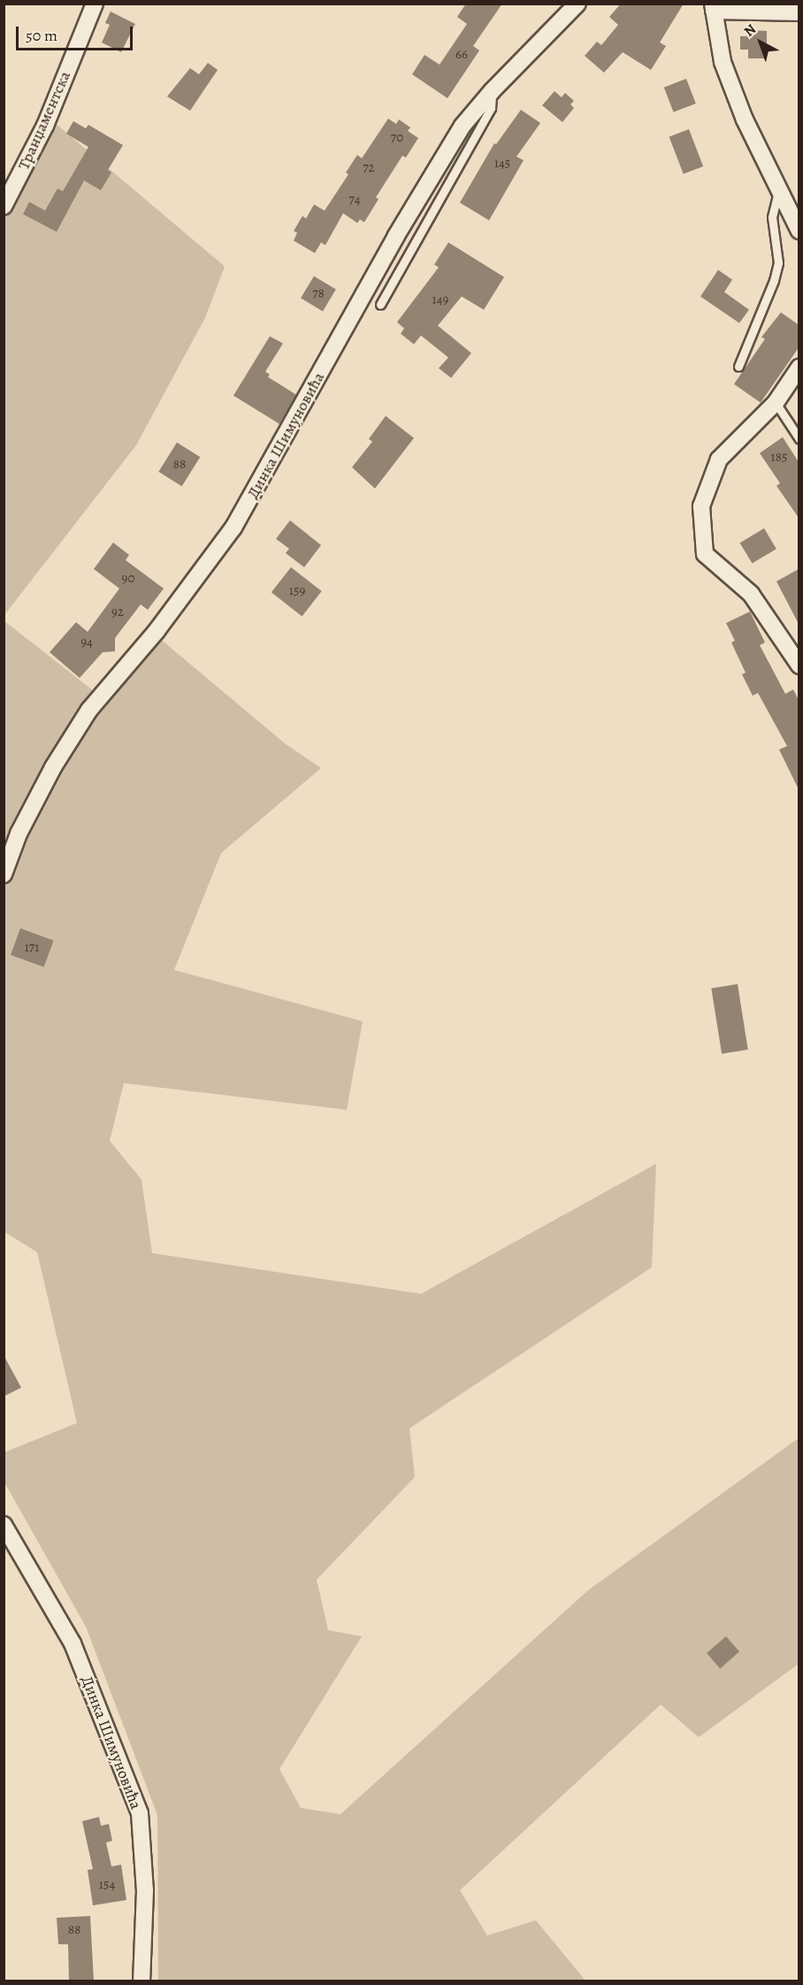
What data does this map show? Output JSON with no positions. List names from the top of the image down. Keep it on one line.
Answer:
{"streets":{"street":["Транџаментска","Динка Шимуновића"]},"house_numbers":["66","70","145","72","74","78","149","185","88","90","159","92","94","171","154","88"],"scale_bar":"50 m","north":"top left"}
